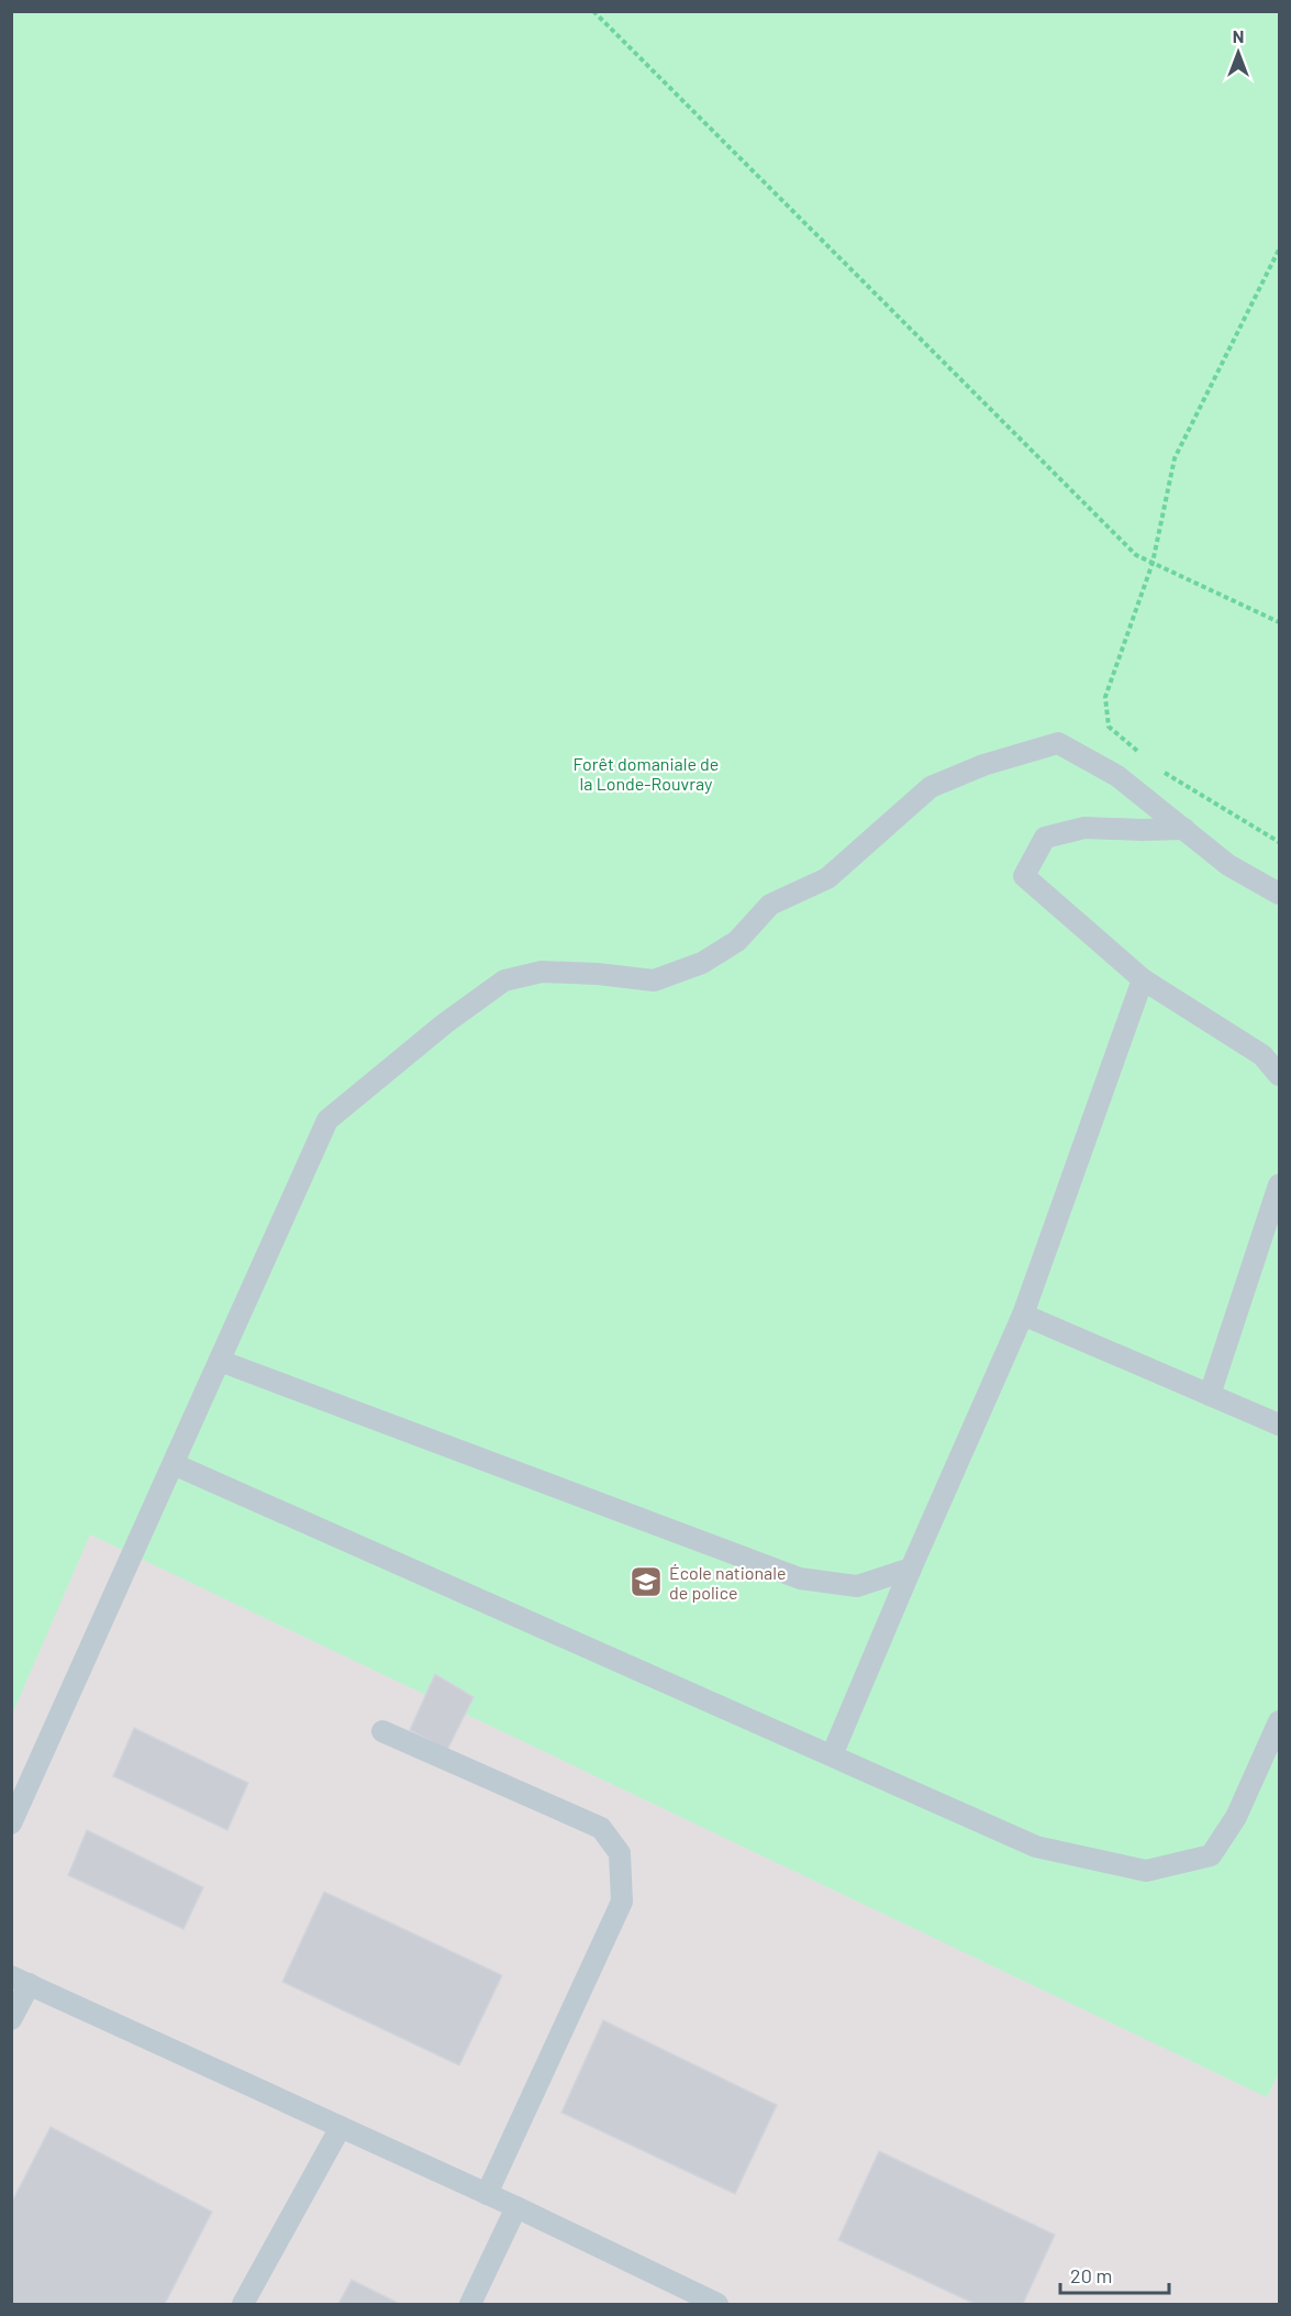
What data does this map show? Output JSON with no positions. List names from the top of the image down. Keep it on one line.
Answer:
{"parks":["Forêt domaniale de la Londe-Rouvray"],"places":{"school or university":["École nationale de police"]},"scale_bar":"20 m","north":"top"}
